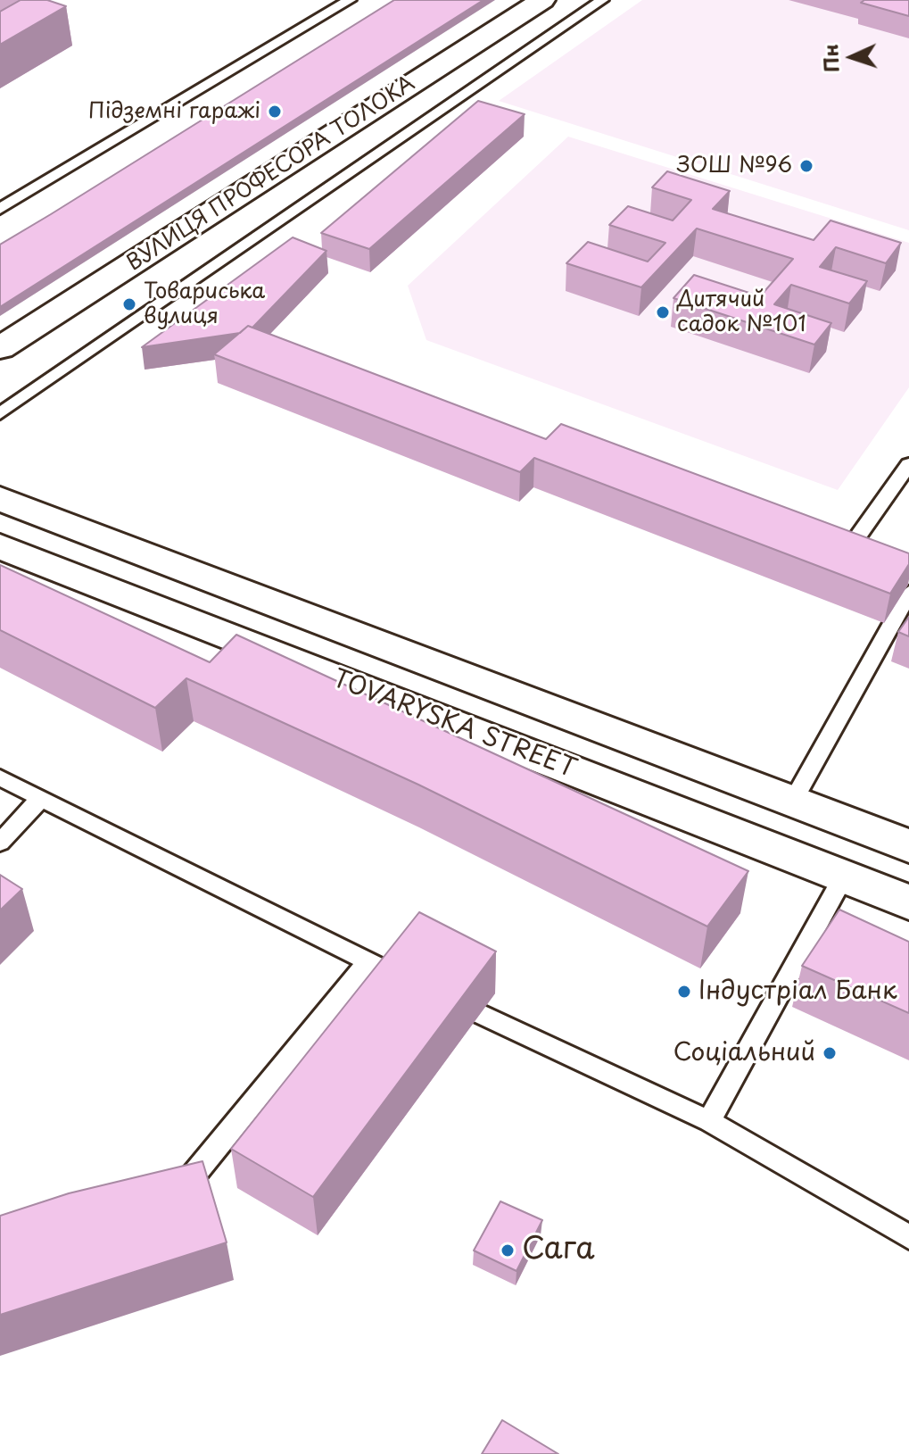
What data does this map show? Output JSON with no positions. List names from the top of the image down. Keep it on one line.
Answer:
{"streets":{"street":["ВУЛИЦЯ ПРОФЕСОРА ТОЛОКА","TOVARYSKA STREET"]},"places":["Підземні гаражі","ЗОШ №96","Товариська вулиця","Дитячий садок №101","Індустріал Банк","Соціальний","Сага"],"north":"left"}
